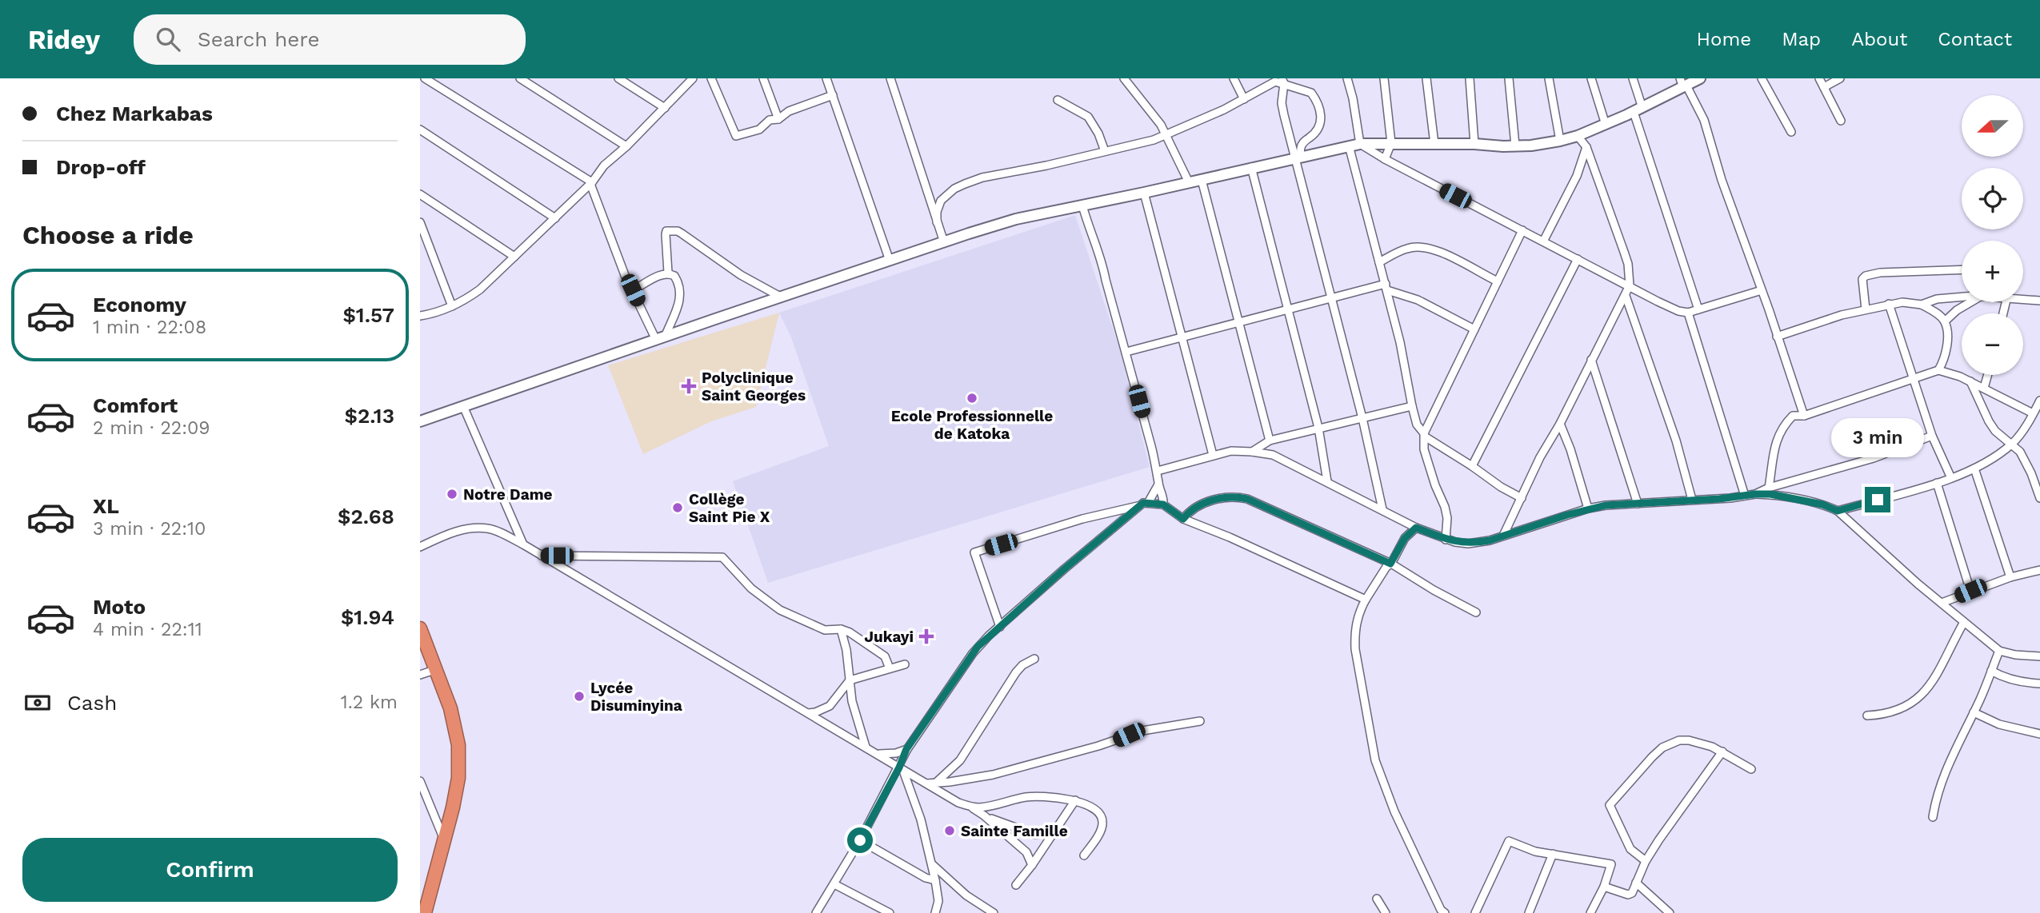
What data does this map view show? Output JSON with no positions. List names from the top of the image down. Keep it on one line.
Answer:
{"places":{"health":["Polyclinique Saint Georges","Jukayi"],"other":["Ecole Professionnelle de Katoka","Notre Dame","Collège Saint Pie X","Lycée Disuminyina","Sainte Famille"]},"north":"left","page":{"header":"Ridey","search":"Search here","nav":["Home","Map","About","Contact"],"banner":["Chez Markabas","Drop-off"],"map_buttons":["+","−"],"heading":"Choose a ride","list":[{"name":"Economy","note":"1 min · 22:08","value":"$1.57"},{"name":"Comfort","note":"2 min · 22:09","value":"$2.13"},{"name":"XL","note":"3 min · 22:10","value":"$2.68"},{"name":"Moto","note":"4 min · 22:11","value":"$1.94"}],"bubble":"3 min","pay":["Cash","1.2 km"],"buttons":"Confirm"}}
